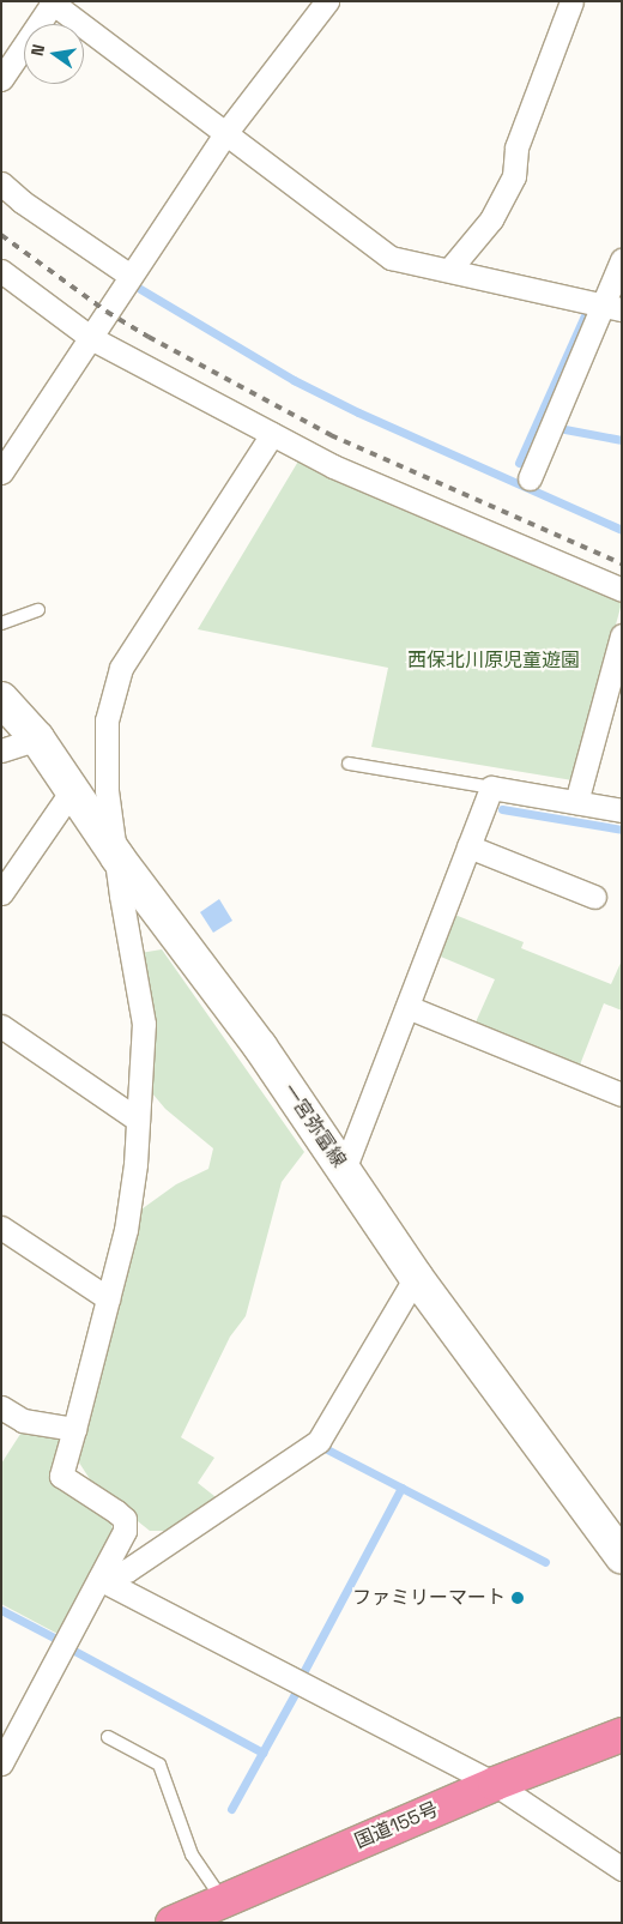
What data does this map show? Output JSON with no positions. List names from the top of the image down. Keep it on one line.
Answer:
{"streets":{"highway":["国道155号"],"main road":["一宮弥富線"]},"parks":["西保北川原児童遊園"],"places":["ファミリーマート"],"north":"left"}
